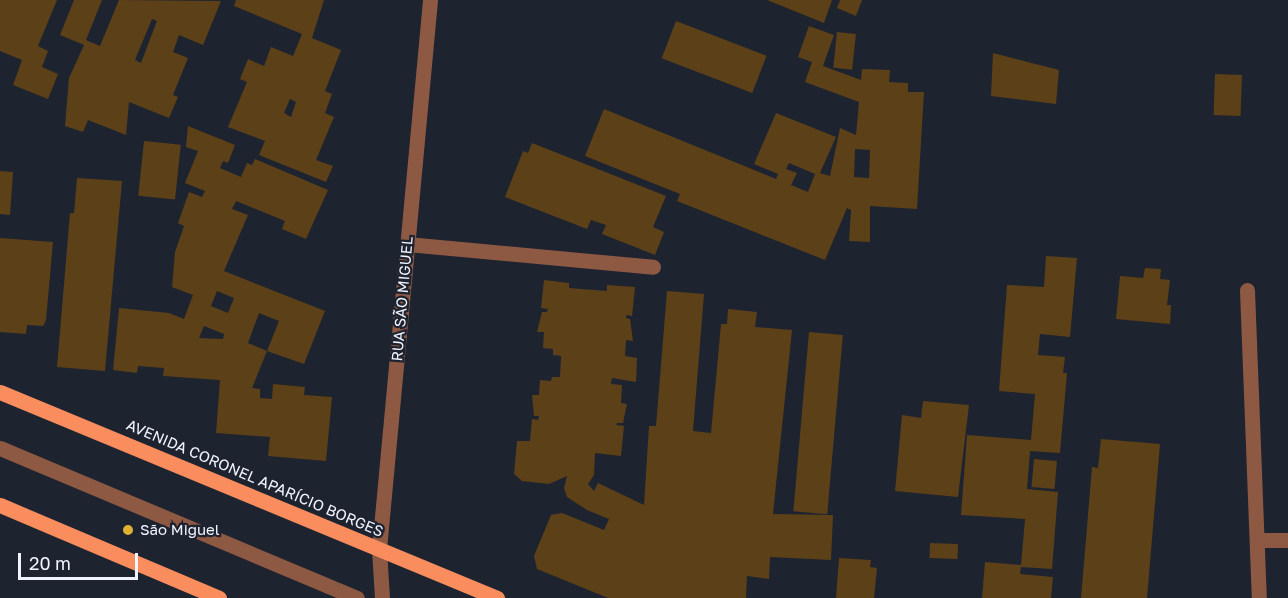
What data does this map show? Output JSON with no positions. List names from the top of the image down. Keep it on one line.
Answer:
{"streets":{"main road":["AVENIDA CORONEL APARÍCIO BORGES"],"street":["RUA SÃO MIGUEL"]},"crossings":[["RUA SÃO MIGUEL","AVENIDA CORONEL APARÍCIO BORGES"]],"places":["São Miguel"],"scale_bar":"20 m"}
